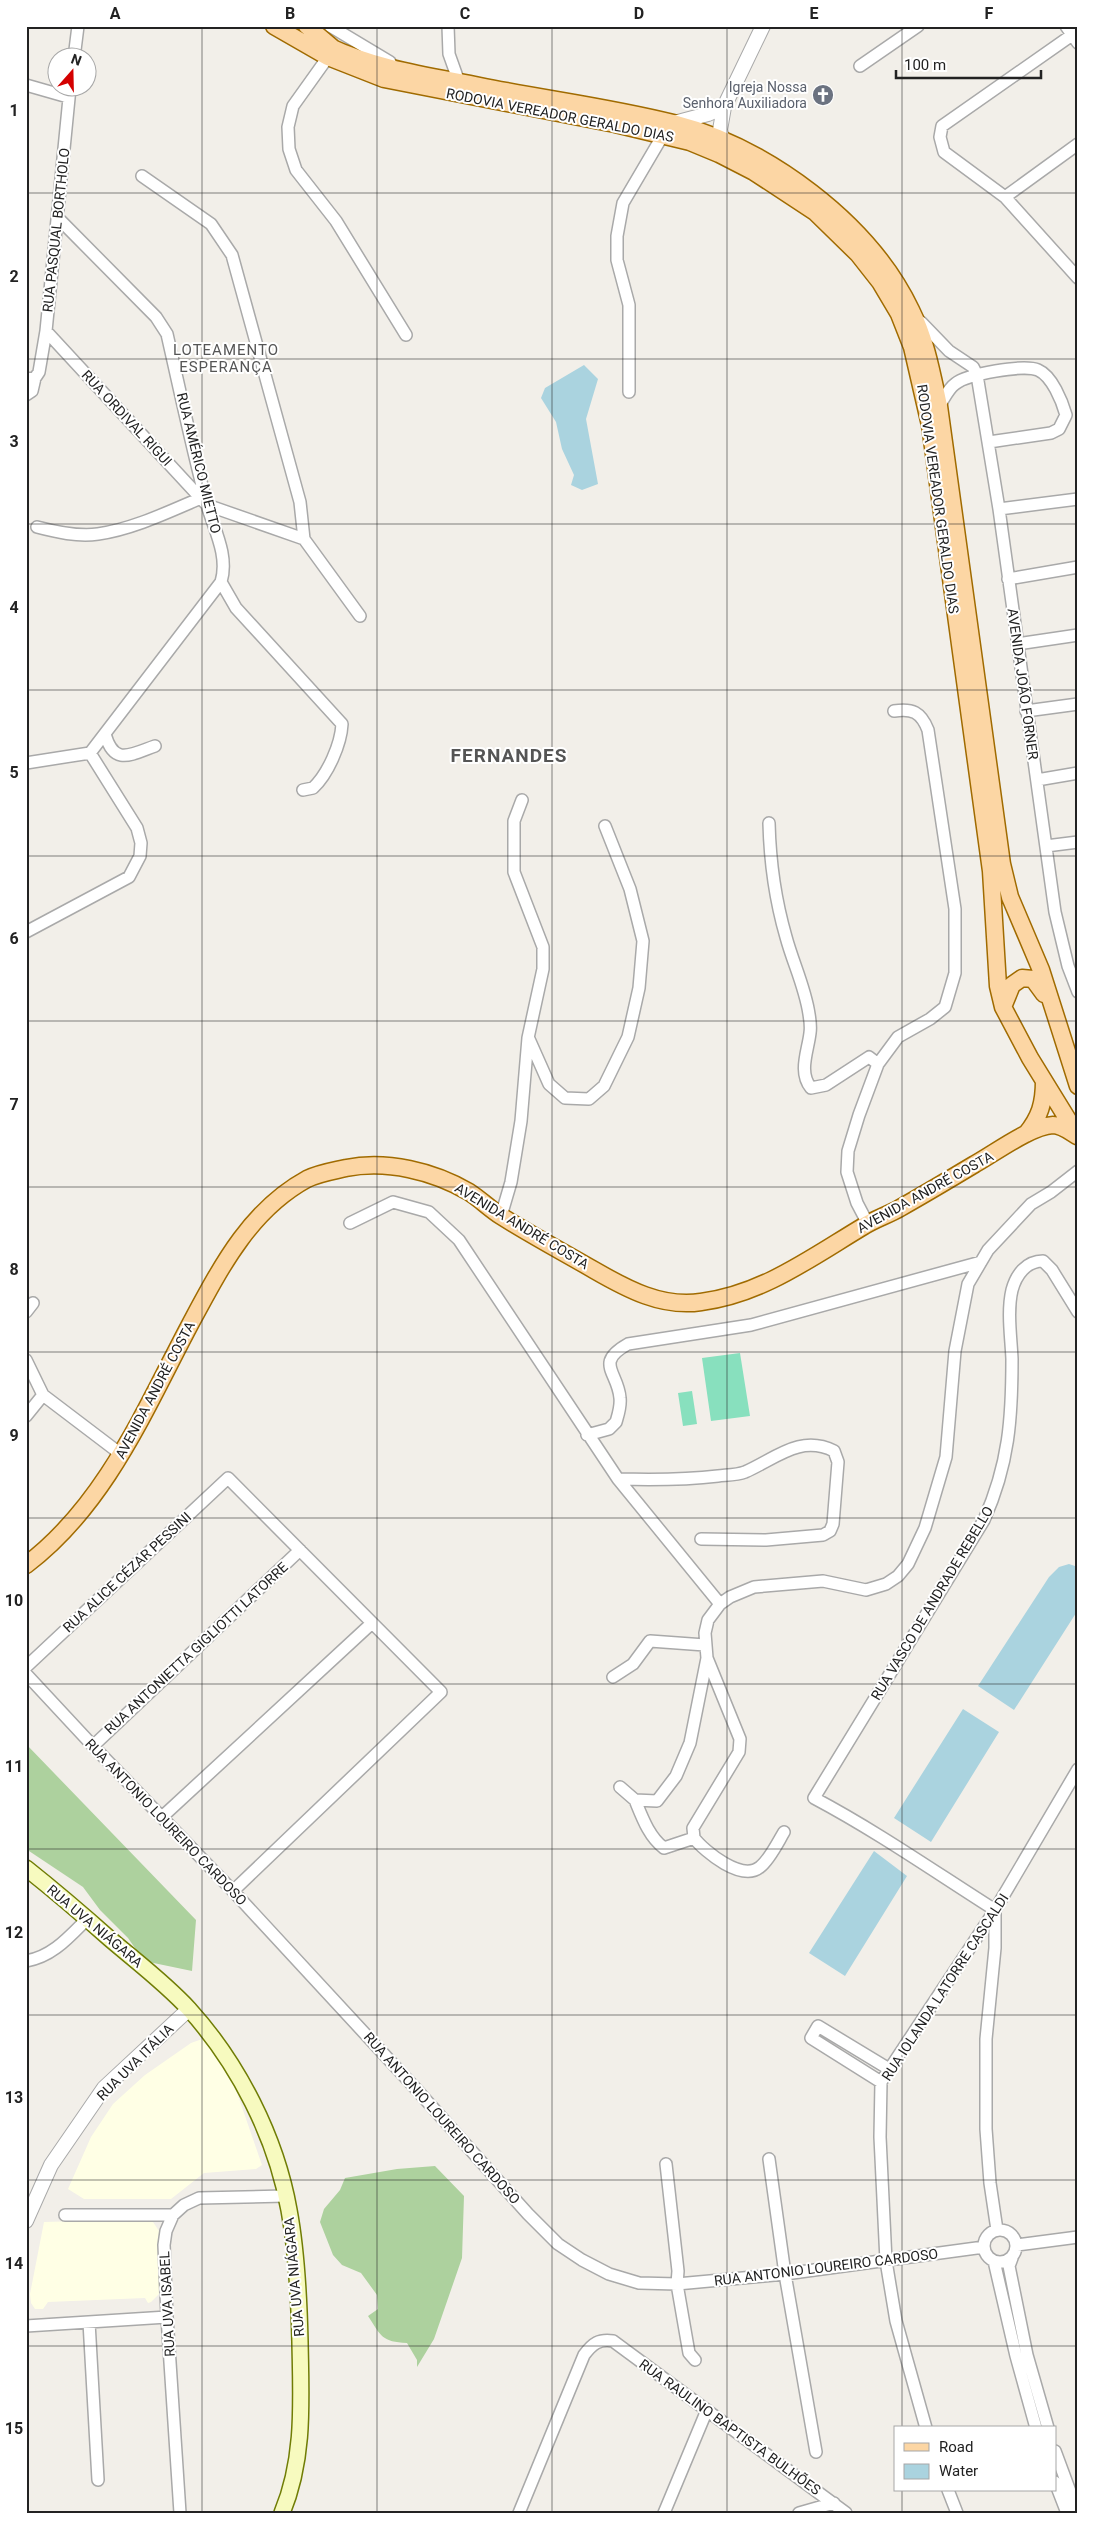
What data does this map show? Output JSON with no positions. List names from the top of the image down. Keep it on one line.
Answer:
{"streets":{"main road":["RODOVIA VEREADOR GERALDO DIAS","AVENIDA ANDRÉ COSTA","RUA UVA NIÁGARA"],"street":["RUA PASQUAL BORTHOLO","RUA ORDIVAL RIGUI","RUA AMÉRICO MIETTO","AVENIDA JOÃO FORNER","RUA ALICE CÉZAR PESSINI","RUA VASCO DE ANDRADE REBELLO","RUA ANTONIETTA GIGLIOTTI LATORRE","RUA ANTONIO LOUREIRO CARDOSO","RUA IOLANDA LATORRE CASCALDI","RUA UVA ITÁLIA","RUA UVA ISABEL","RUA RAULINO BAPTISTA BULHÕES"]},"crossings":[["RODOVIA VEREADOR GERALDO DIAS","AVENIDA ANDRÉ COSTA"],["RUA PASQUAL BORTHOLO","RUA ORDIVAL RIGUI"],["RUA PASQUAL BORTHOLO","RUA AMÉRICO MIETTO"],["RUA ORDIVAL RIGUI","RUA AMÉRICO MIETTO"],["RUA ALICE CÉZAR PESSINI","RUA ANTONIETTA GIGLIOTTI LATORRE"],["RUA VASCO DE ANDRADE REBELLO","RUA IOLANDA LATORRE CASCALDI"],["RUA ANTONIETTA GIGLIOTTI LATORRE","RUA ANTONIO LOUREIRO CARDOSO"],["RUA ANTONIO LOUREIRO CARDOSO","RUA IOLANDA LATORRE CASCALDI"],["RUA UVA NIÁGARA","RUA UVA ITÁLIA"]],"districts":["LOTEAMENTO ESPERANÇA","FERNANDES"],"places":{"church":["Igreja Nossa Senhora Auxiliadora"]},"legend":["Road","Water"],"scale_bar":"100 m","north":"top","grid":{"columns":["A","B","C","D","E","F"],"rows":["1","2","3","4","5","6","7","8","9","10","11","12","13","14","15"]}}
